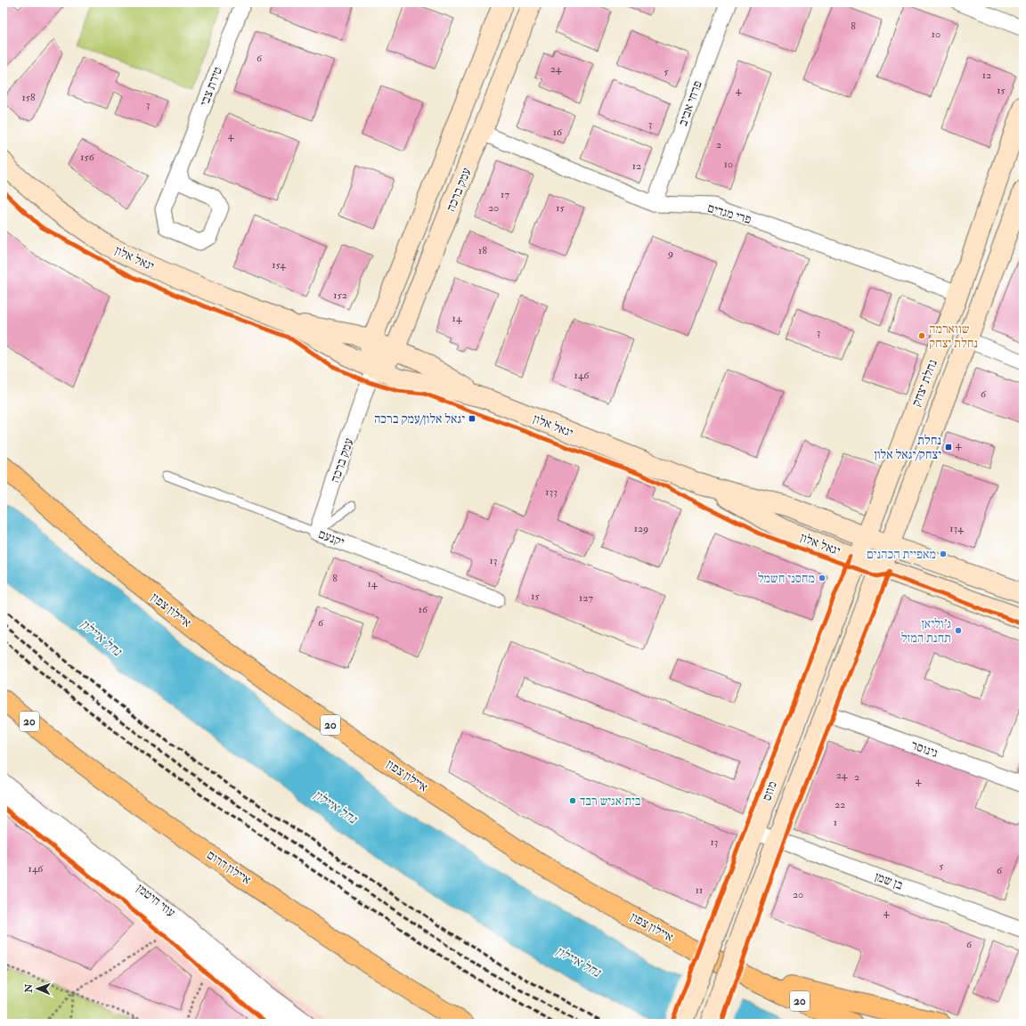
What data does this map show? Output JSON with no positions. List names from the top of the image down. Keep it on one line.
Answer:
{"streets":{"highway":["איילון צפון","20","איילון דרום"],"street":["טירת צבי","פרחי אביב","עמק ברכה","פרי מגדים","יגאל אלון","נחלת יצחק","יקנעם","גינוסר","מוזס","בן שמן","עוזי חיטמן"]},"crossings":[["פרחי אביב","פרי מגדים"],["עמק ברכה","פרי מגדים"],["עמק ברכה","יגאל אלון"],["עמק ברכה","יקנעם"],["פרי מגדים","נחלת יצחק"],["יגאל אלון","נחלת יצחק"],["יגאל אלון","מוזס"],["נחלת יצחק","מוזס"],["גינוסר","מוזס"],["מוזס","בן שמן"]],"water":["נחל איילון"],"places":{"other":["שווארמה נחלת יצחק","מאפיית הכהנים","מחסני חשמל","ג'וליאן תחנת המזל","בית אגיש רבד"],"transit":["יגאל אלון/עמק ברכה","נחלת יצחק/יגאל אלון"]},"house_numbers":["8","10","6","24","5","12","4","15","158","3","3","16","4","2","156","10","12","17","20","15","18","9","154","152","14","3","146","6","4","133","129","134","13","8","14","15","127","16","6","24","2","4","22","1","13","5","146","6","11","20","4","6"],"north":"left"}
